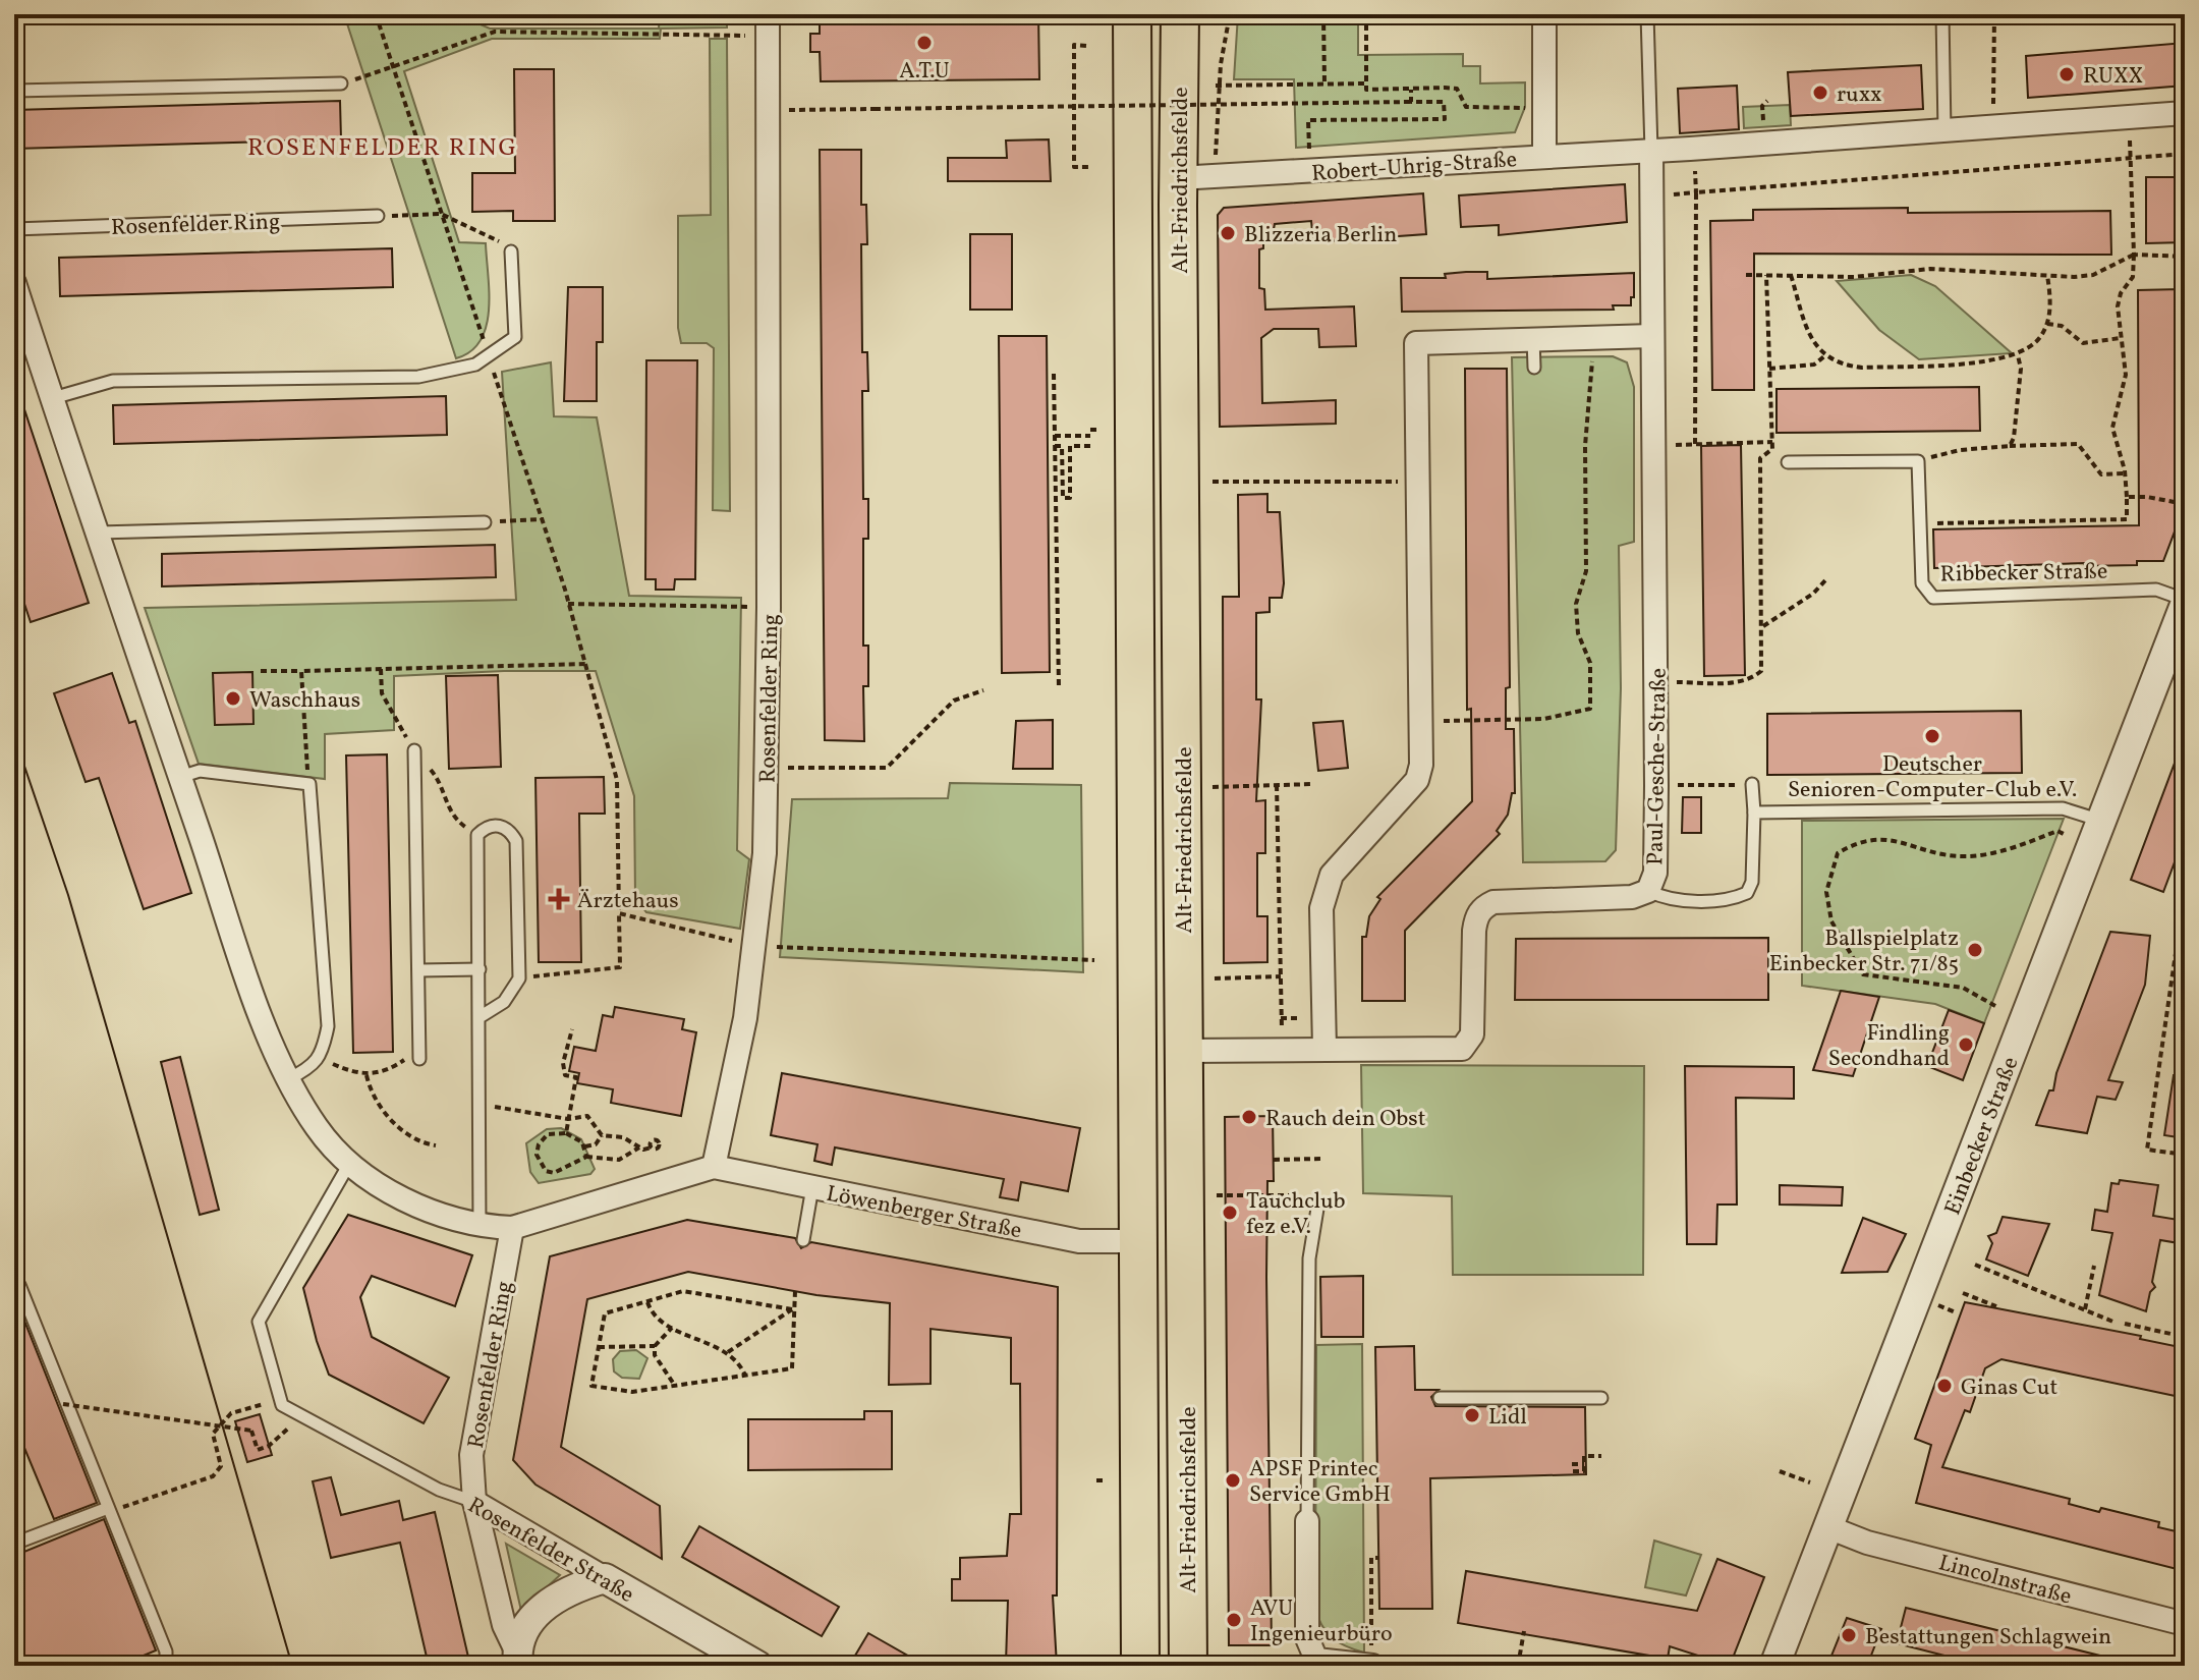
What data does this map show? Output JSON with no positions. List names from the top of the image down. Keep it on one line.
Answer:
{"streets":{"main road":["Alt-Friedrichsfelde"],"street":["Robert-Uhrig-Straße","Rosenfelder Ring","Paul-Gesche-Straße","Einbecker Straße","Löwenberger Straße","Rosenfelder Straße","Lincolnstraße"],"lane":["Ribbecker Straße"]},"crossings":[["Robert-Uhrig-Straße","Alt-Friedrichsfelde"],["Robert-Uhrig-Straße","Paul-Gesche-Straße"],["Alt-Friedrichsfelde","Paul-Gesche-Straße"],["Alt-Friedrichsfelde","Löwenberger Straße"],["Rosenfelder Ring","Löwenberger Straße"],["Rosenfelder Ring","Rosenfelder Straße"],["Ribbecker Straße","Einbecker Straße"],["Einbecker Straße","Lincolnstraße"]],"districts":["ROSENFELDER RING"],"places":{"other":["A.T.U","RUXX","ruxx","Blizzeria Berlin","Waschhaus","Deutscher Senioren-Computer-Club e.V.","Ballspielplatz Einbecker Str. 71/85","Findling Secondhand","Rauch dein Obst","Tauchclub fez e.V.","Ginas Cut","Lidl","APSF Printec Service GmbH","AVU Ingenieurbüro","Bestattungen Schlagwein"],"health":["Ärztehaus"]}}
